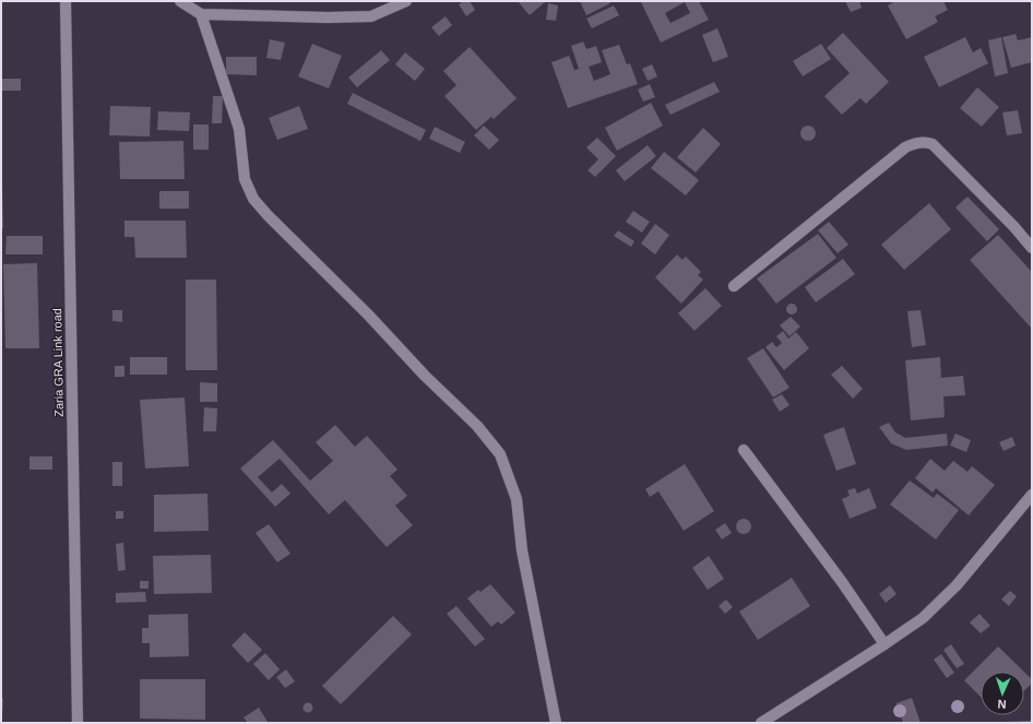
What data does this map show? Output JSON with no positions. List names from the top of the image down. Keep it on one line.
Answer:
{"streets":{"street":["Zaria GRA Link road"]},"north":"bottom"}
